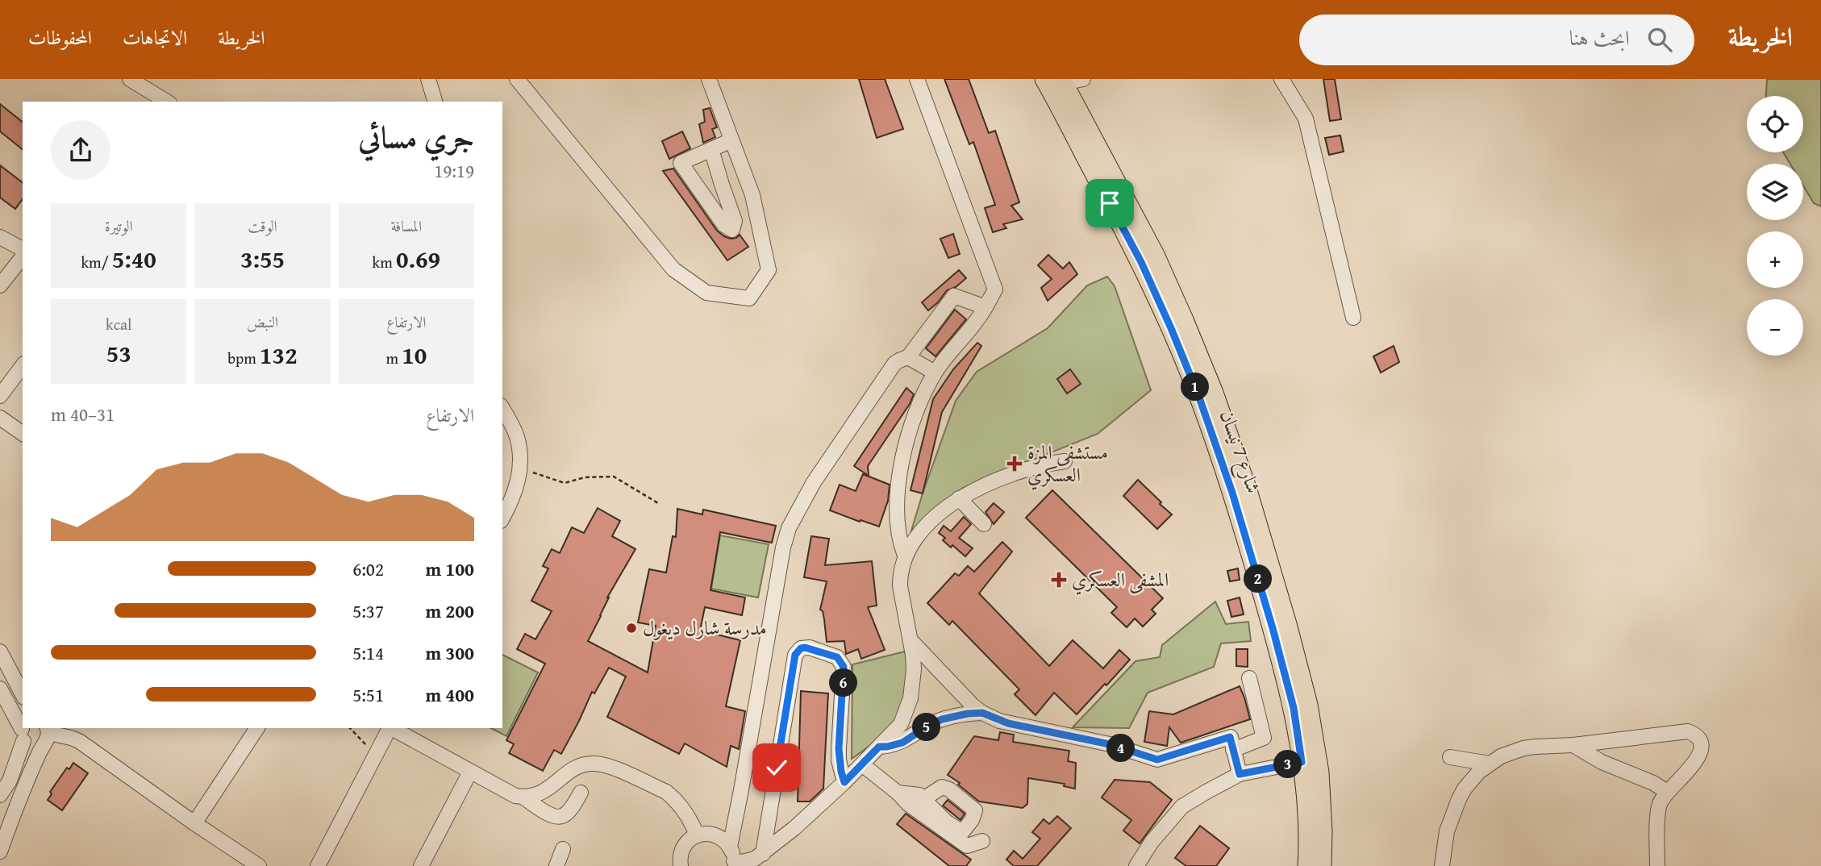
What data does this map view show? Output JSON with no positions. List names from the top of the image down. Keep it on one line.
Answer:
{"streets":{"main road":["شارع 7 نيسان"]},"places":{"health":["مستشفى المزة العسكري","المشفى العسكري"],"other":["مدرسة شارل ديغول"]},"page":{"header":"الخريطة","search":"ابحث هنا","nav":["الخريطة","الاتجاهات","المحفوظات"],"map_buttons":["+","−"],"heading":["جري مسائي","19:19"],"stats":[["المسافة","0.69 km"],["الوقت","3:55"],["الوتيرة","5:40 /km"],["الارتفاع","10 m"],["النبض","132 bpm"],["kcal","53"]],"pins":["1","2","6","5","4","3"],"chart":["الارتفاع","31–40 m"],"list":[{"name":"100 m","note":"6:02"},{"name":"200 m","note":"5:37"},{"name":"300 m","note":"5:14"},{"name":"400 m","note":"5:51"}]}}
